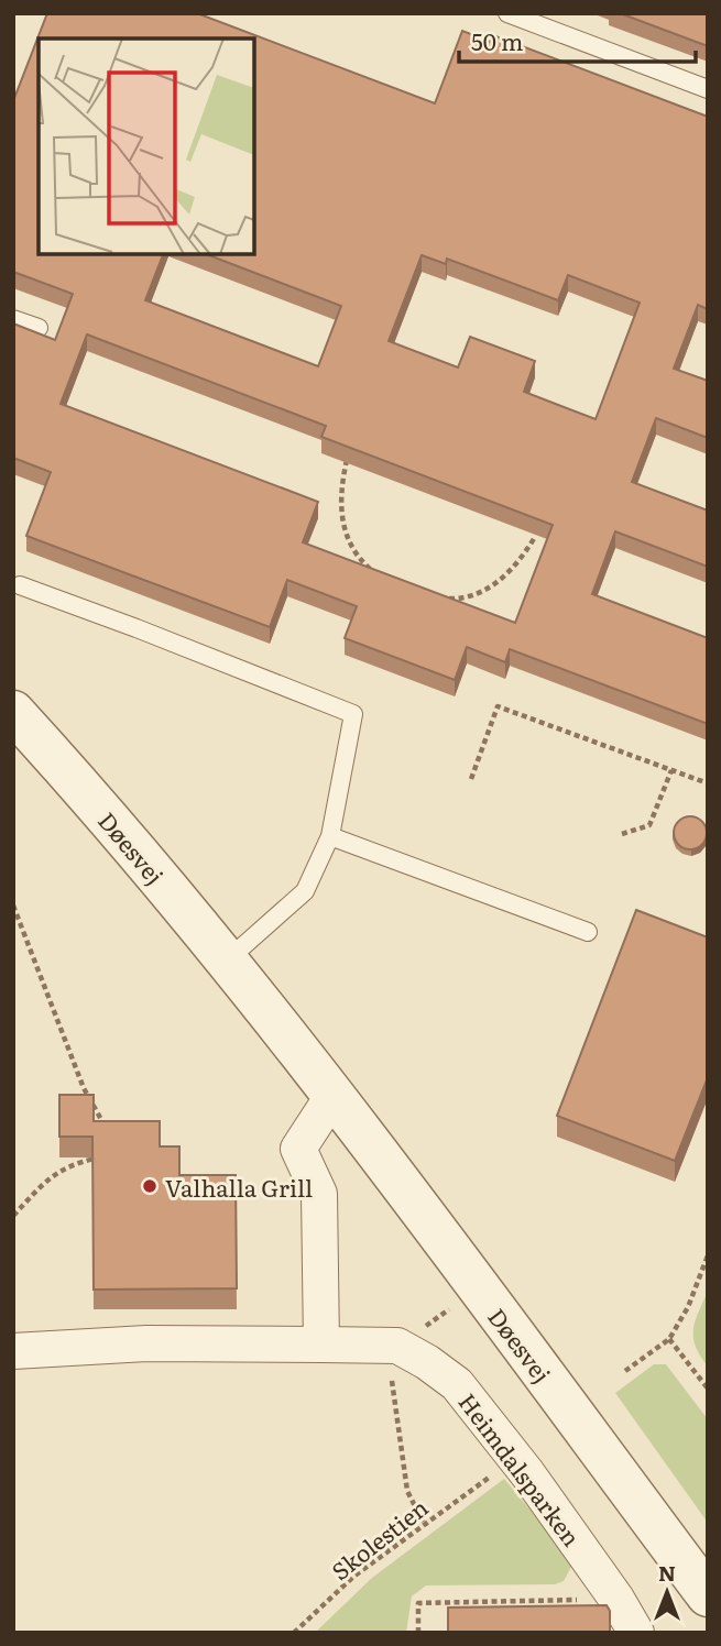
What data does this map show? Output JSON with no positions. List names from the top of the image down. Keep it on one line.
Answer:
{"streets":{"street":["Døesvej","Heimdalsparken"],"path":["Skolestien"]},"places":["Valhalla Grill"],"scale_bar":"50 m","north":"top"}
